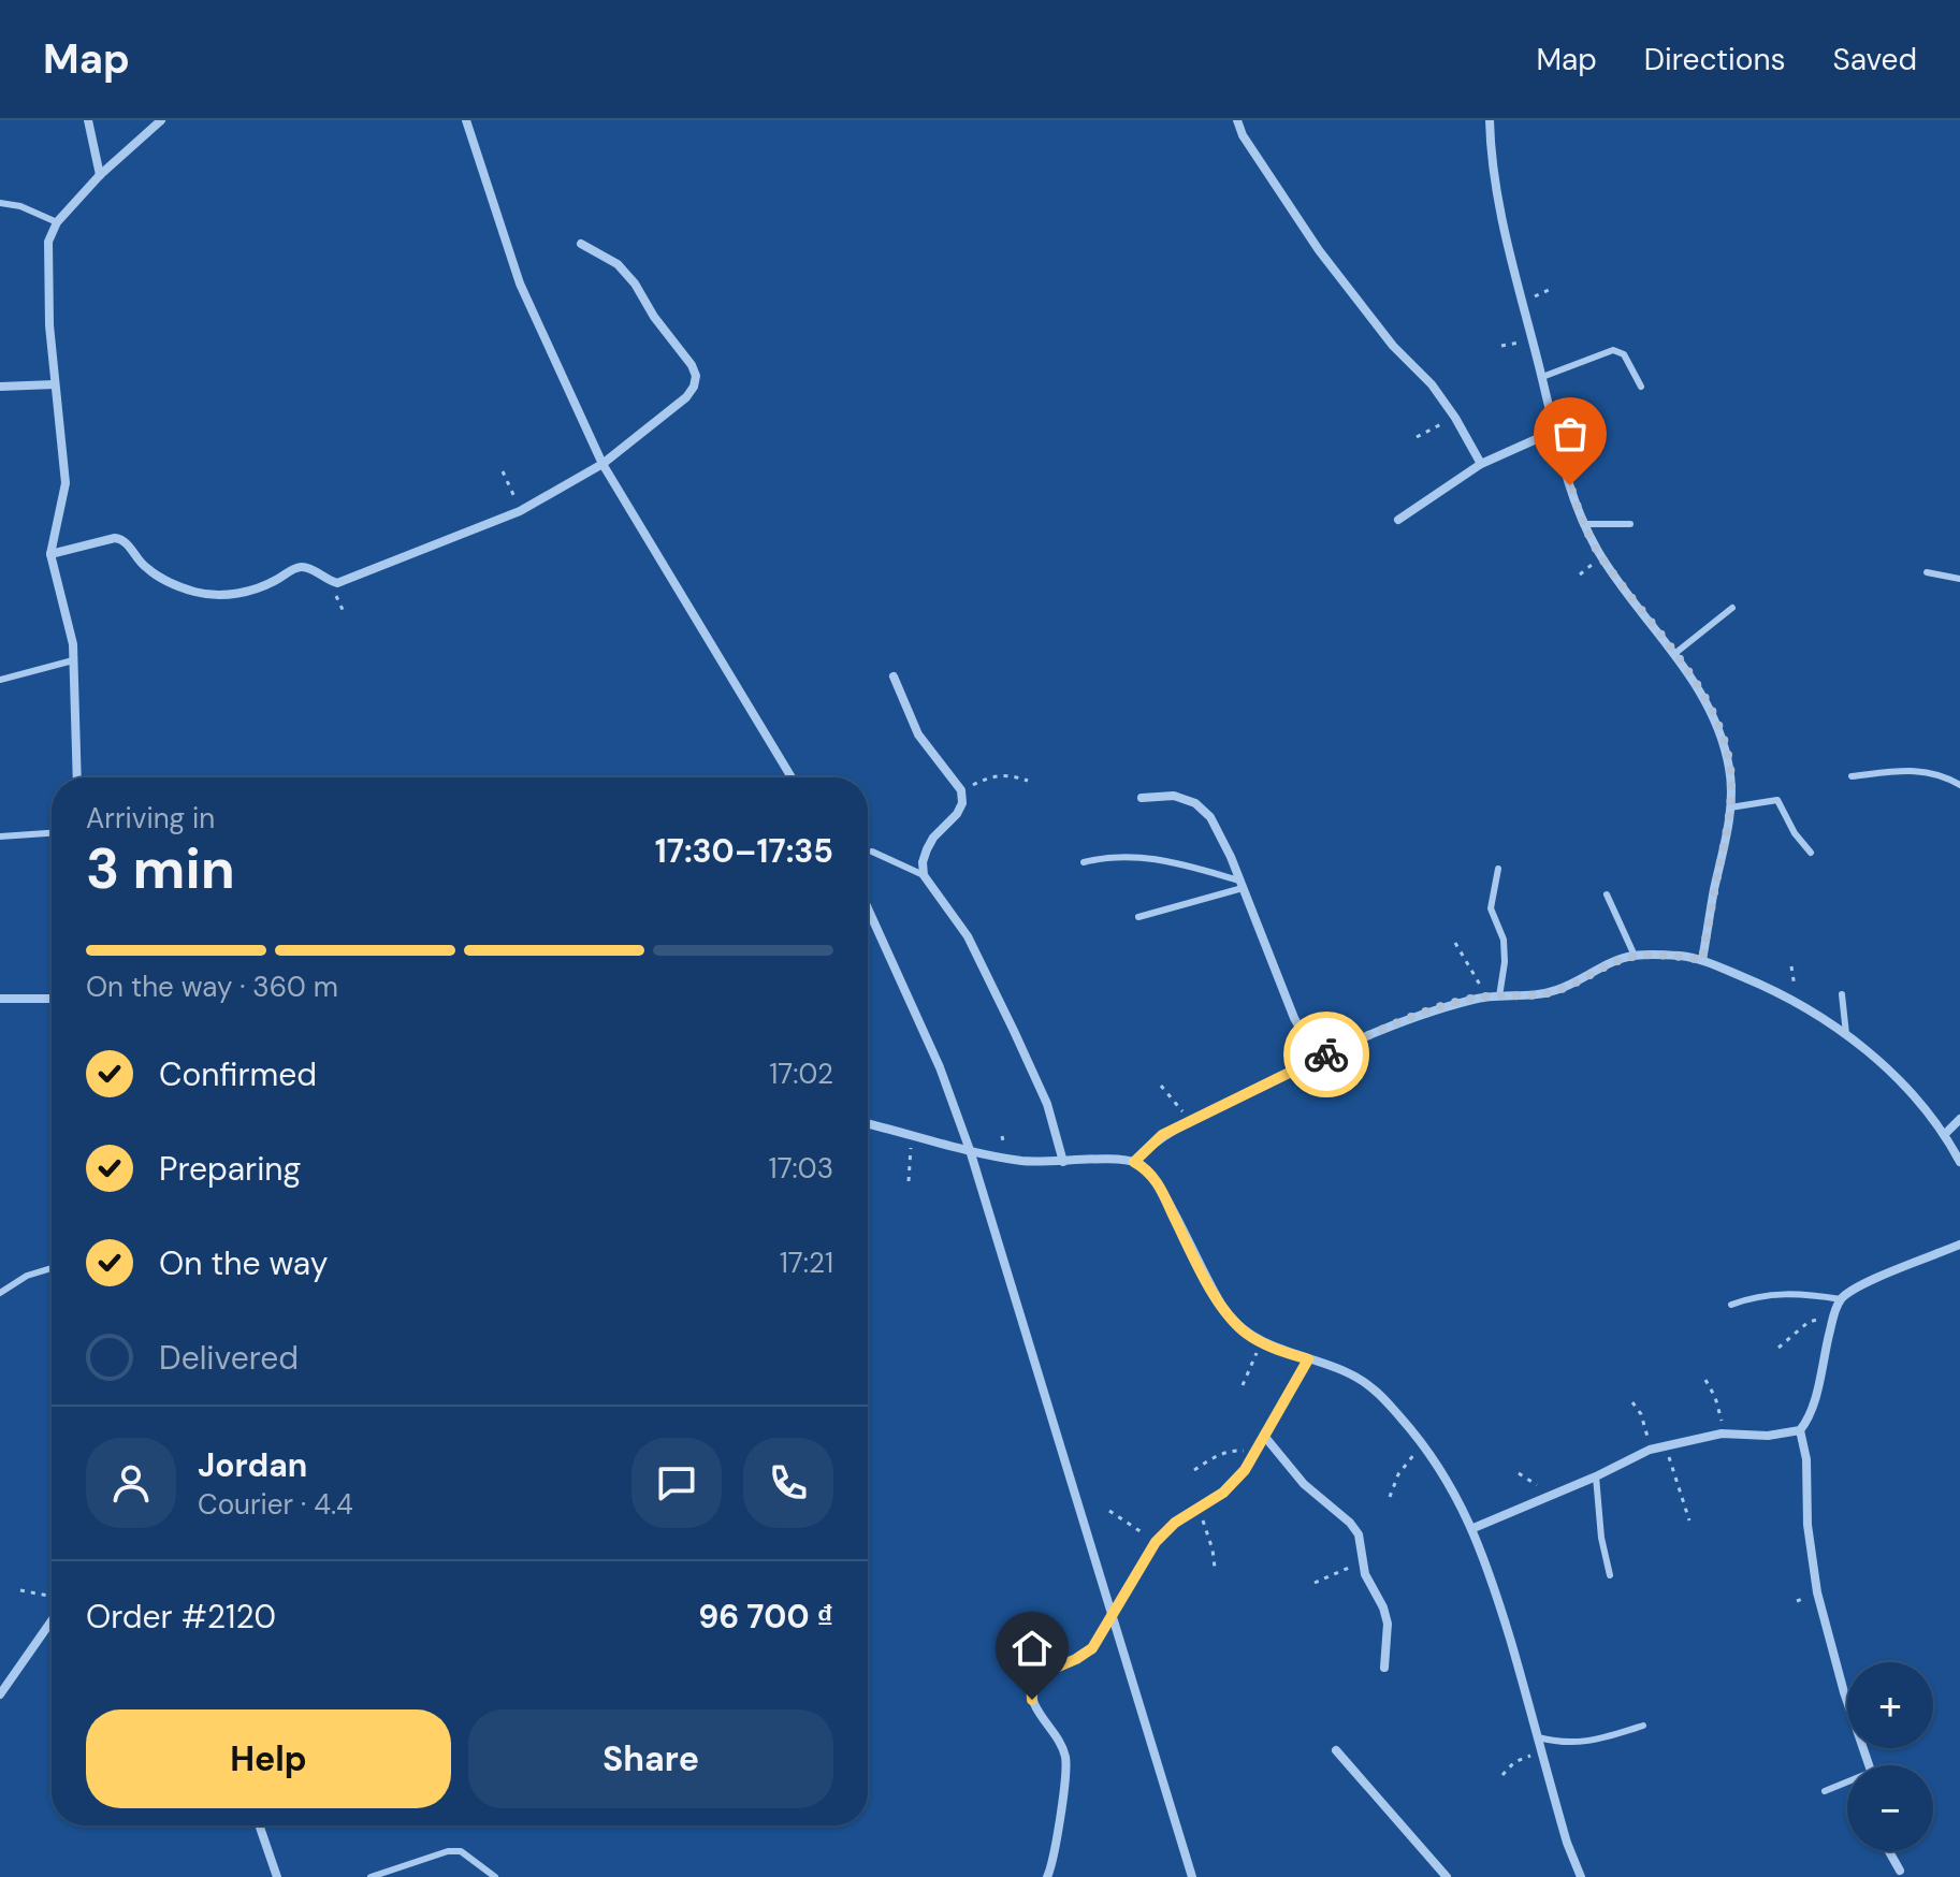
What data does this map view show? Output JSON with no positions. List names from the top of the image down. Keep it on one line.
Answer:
{"page":{"header":"Map","nav":["Map","Directions","Saved"],"heading":["3 min","Arriving in","17:30–17:35"],"panel":["Jordan","Courier · 4.4","Order #2120","96 700 ₫"],"bar":"On the way · 360 m","list":[["Confirmed","17:02"],["Preparing","17:03"],["On the way","17:21"],"Delivered"],"map_buttons":["+","−"],"buttons":["Help","Share"]}}
